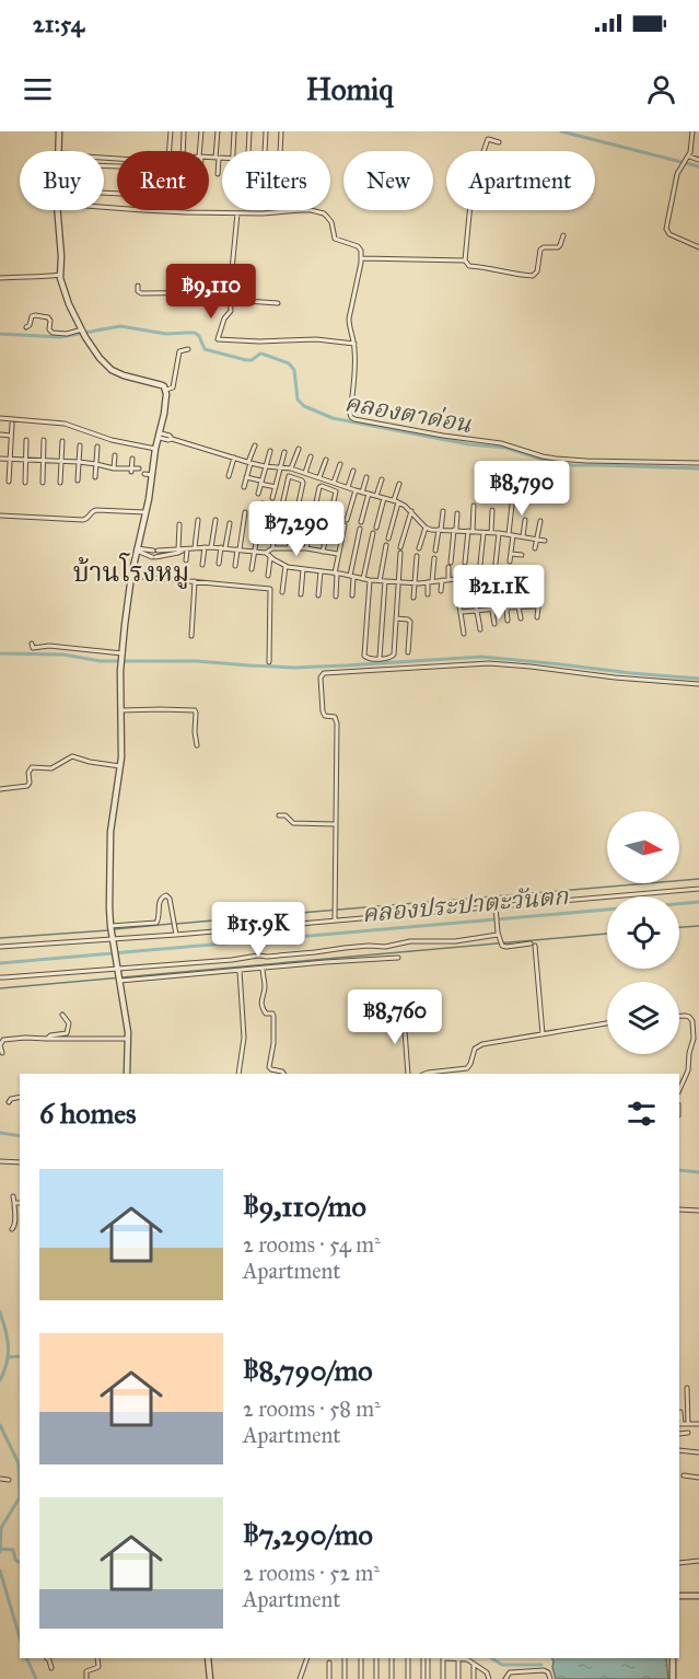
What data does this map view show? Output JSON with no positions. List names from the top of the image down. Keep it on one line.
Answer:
{"districts":["บ้านโรงหมู"],"water":["คลองตาด่อน","คลองประปาตะวันตก"],"north":"right","page":{"status":"21:54","header":"Homiq","chip":["Buy","Rent","Filters","New","Apartment"],"price":["฿9,110","฿8,790","฿7,290","฿21.1K","฿15.9K","฿8,760"],"heading":"6 homes","list":[{"name":"฿9,110/mo","note":"2 rooms · 54 m² · Apartment"},{"name":"฿8,790/mo","note":"2 rooms · 58 m² · Apartment"},{"name":"฿7,290/mo","note":"2 rooms · 52 m² · Apartment"}]}}
